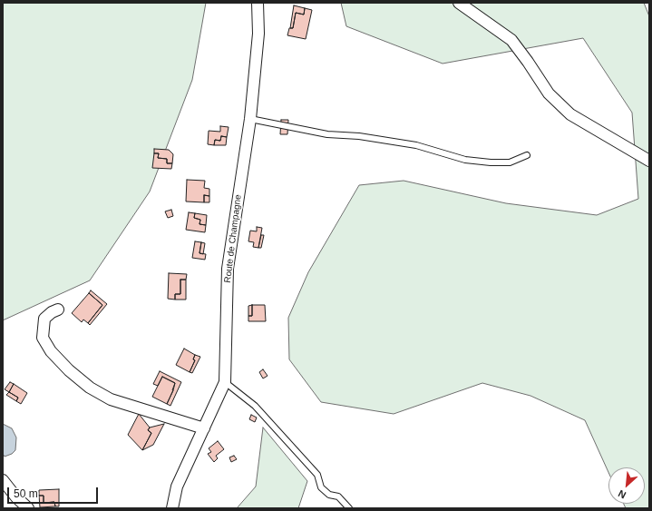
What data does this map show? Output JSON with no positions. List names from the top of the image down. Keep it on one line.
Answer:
{"streets":{"street":["Route de Champagne"]},"scale_bar":"50 m","north":"bottom left"}
